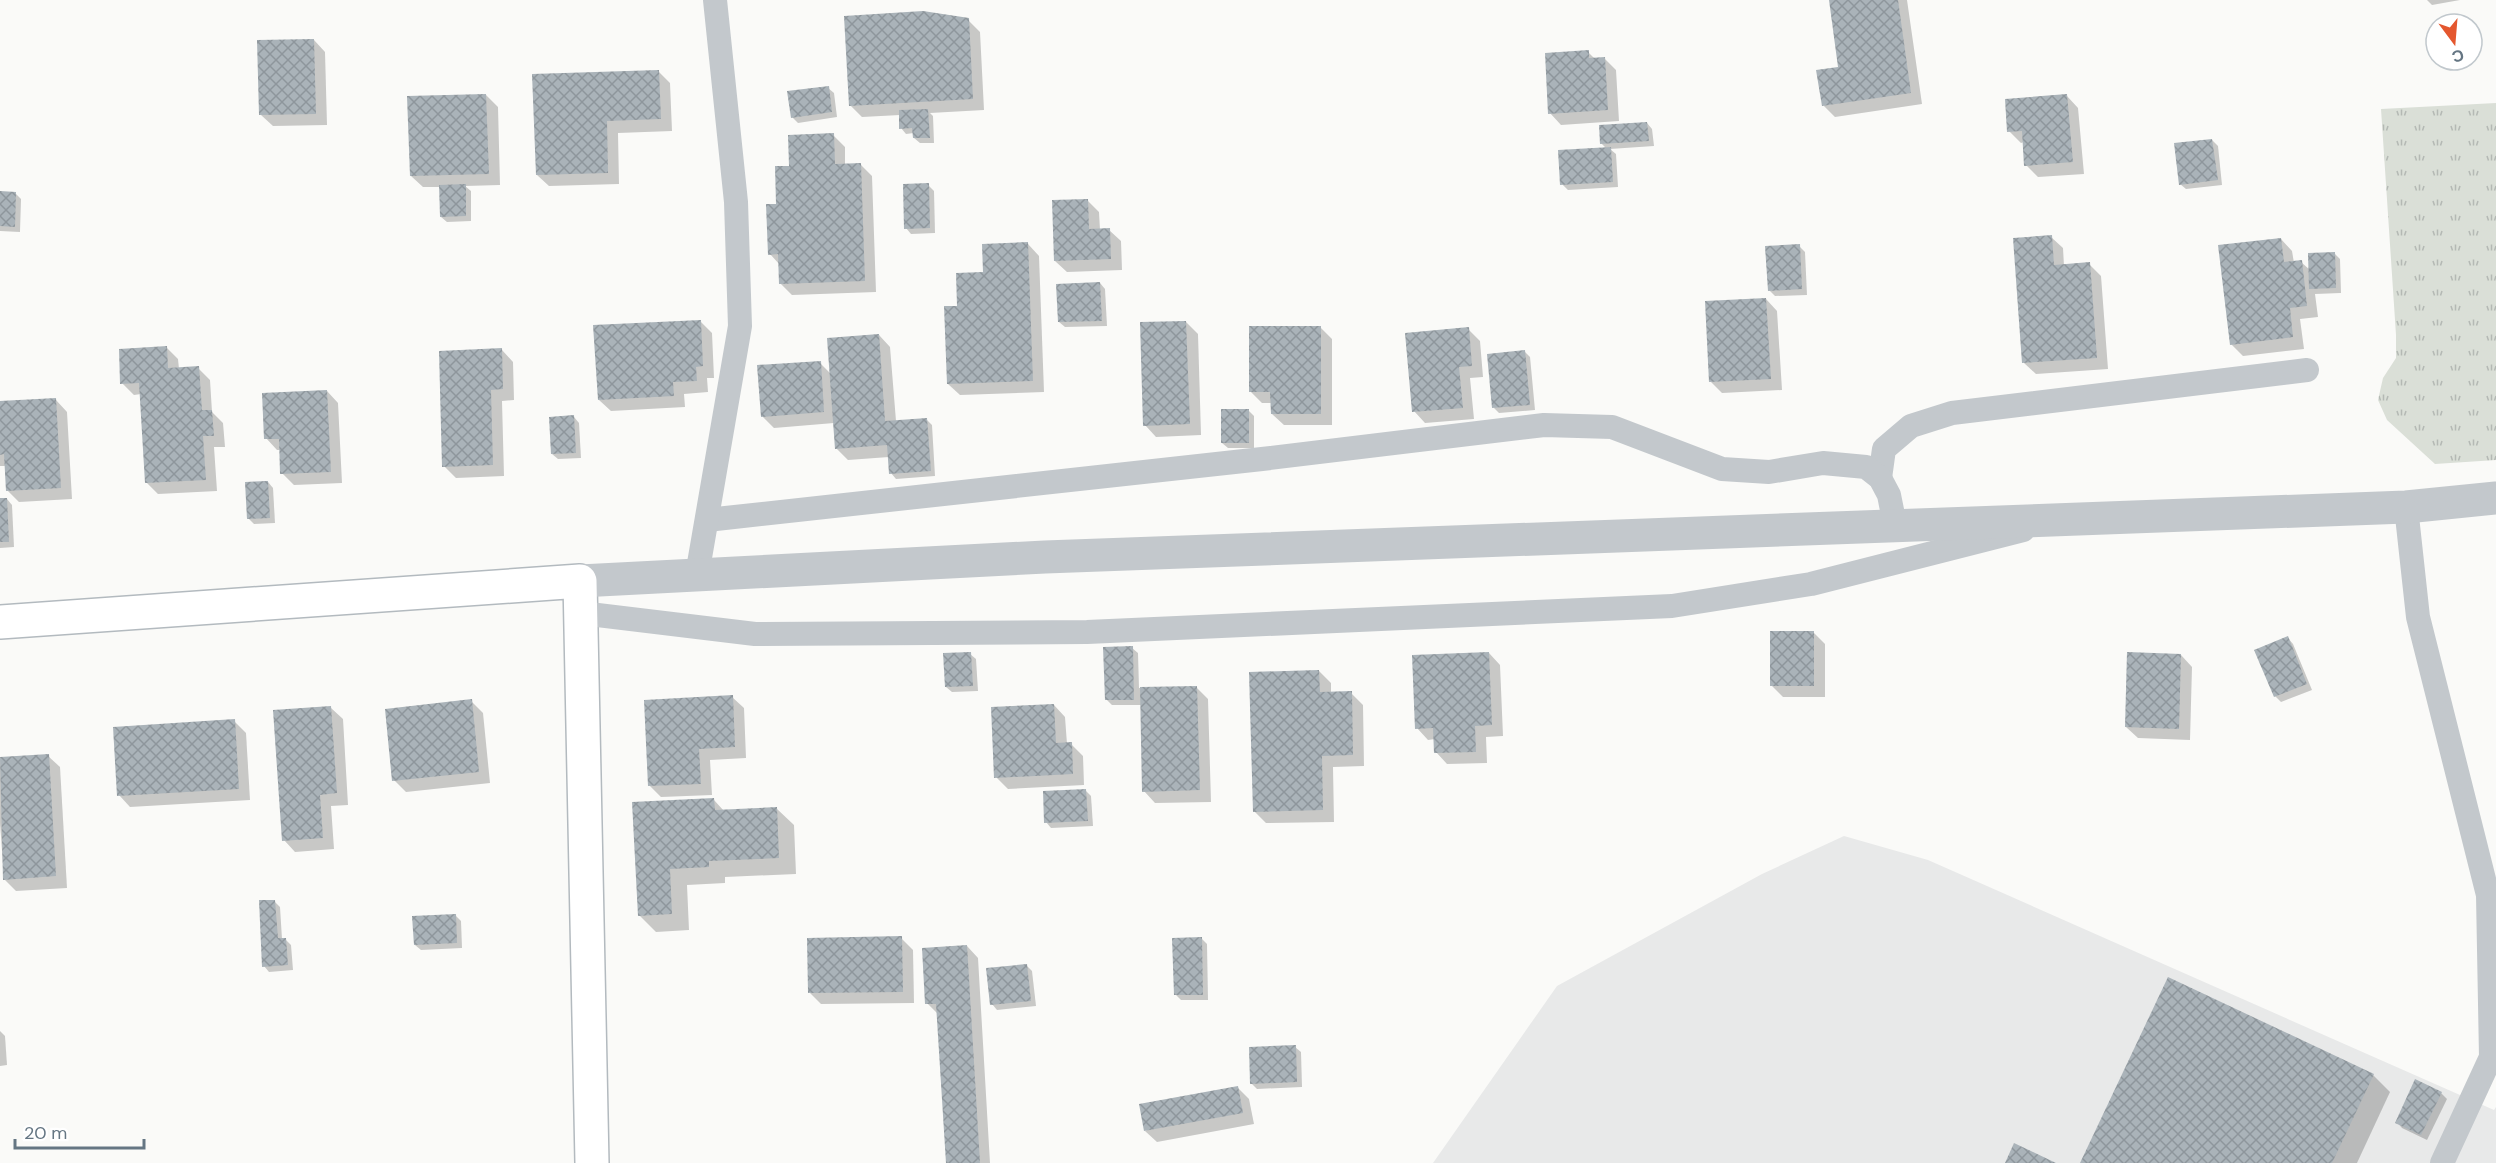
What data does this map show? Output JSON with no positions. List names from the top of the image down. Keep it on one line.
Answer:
{"scale_bar":"20 m","north":"bottom"}
